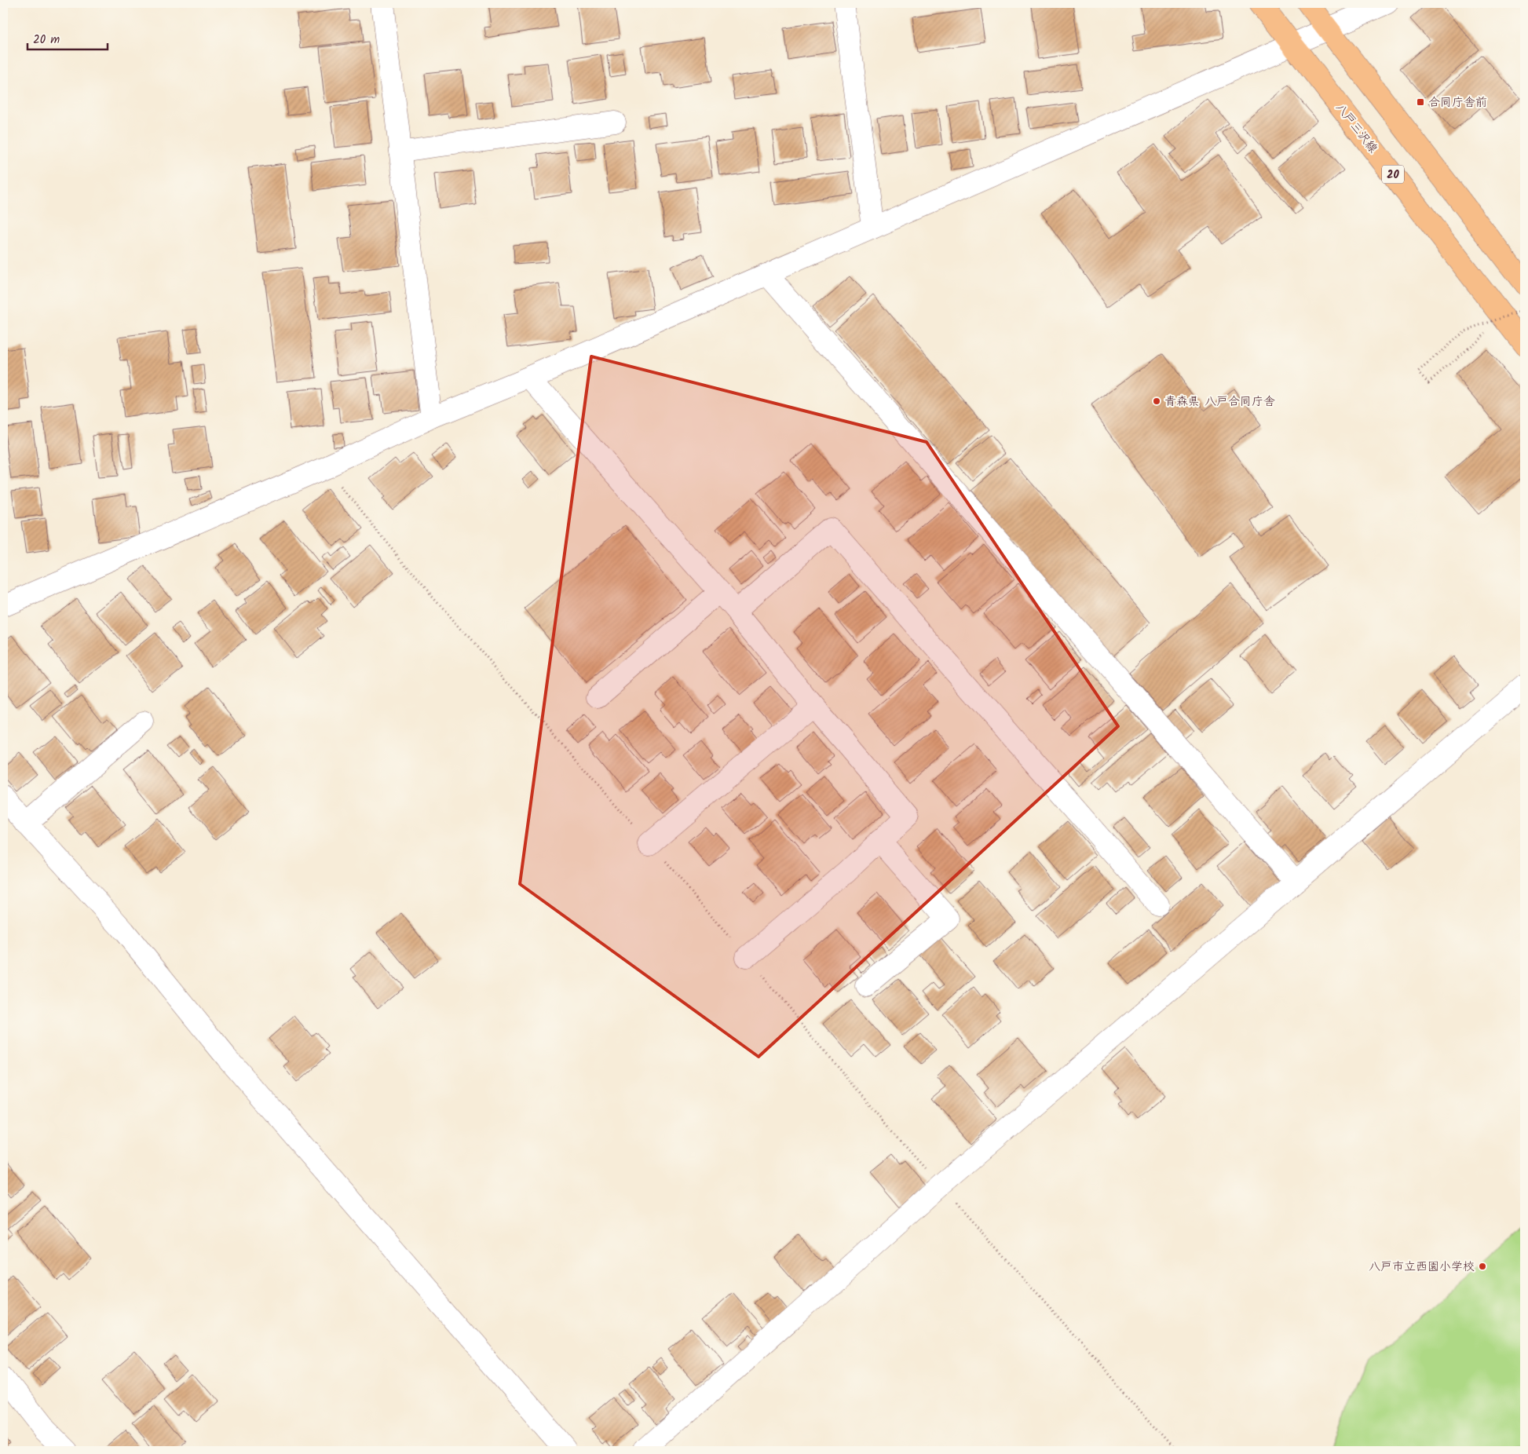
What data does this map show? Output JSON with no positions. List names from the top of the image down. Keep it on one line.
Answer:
{"streets":{"main road":["八戸三沢線","20"]},"places":{"transit":["合同庁舎前"],"other":["青森県 八戸合同庁舎","八戸市立西園小学校"]},"scale_bar":"20 m"}
